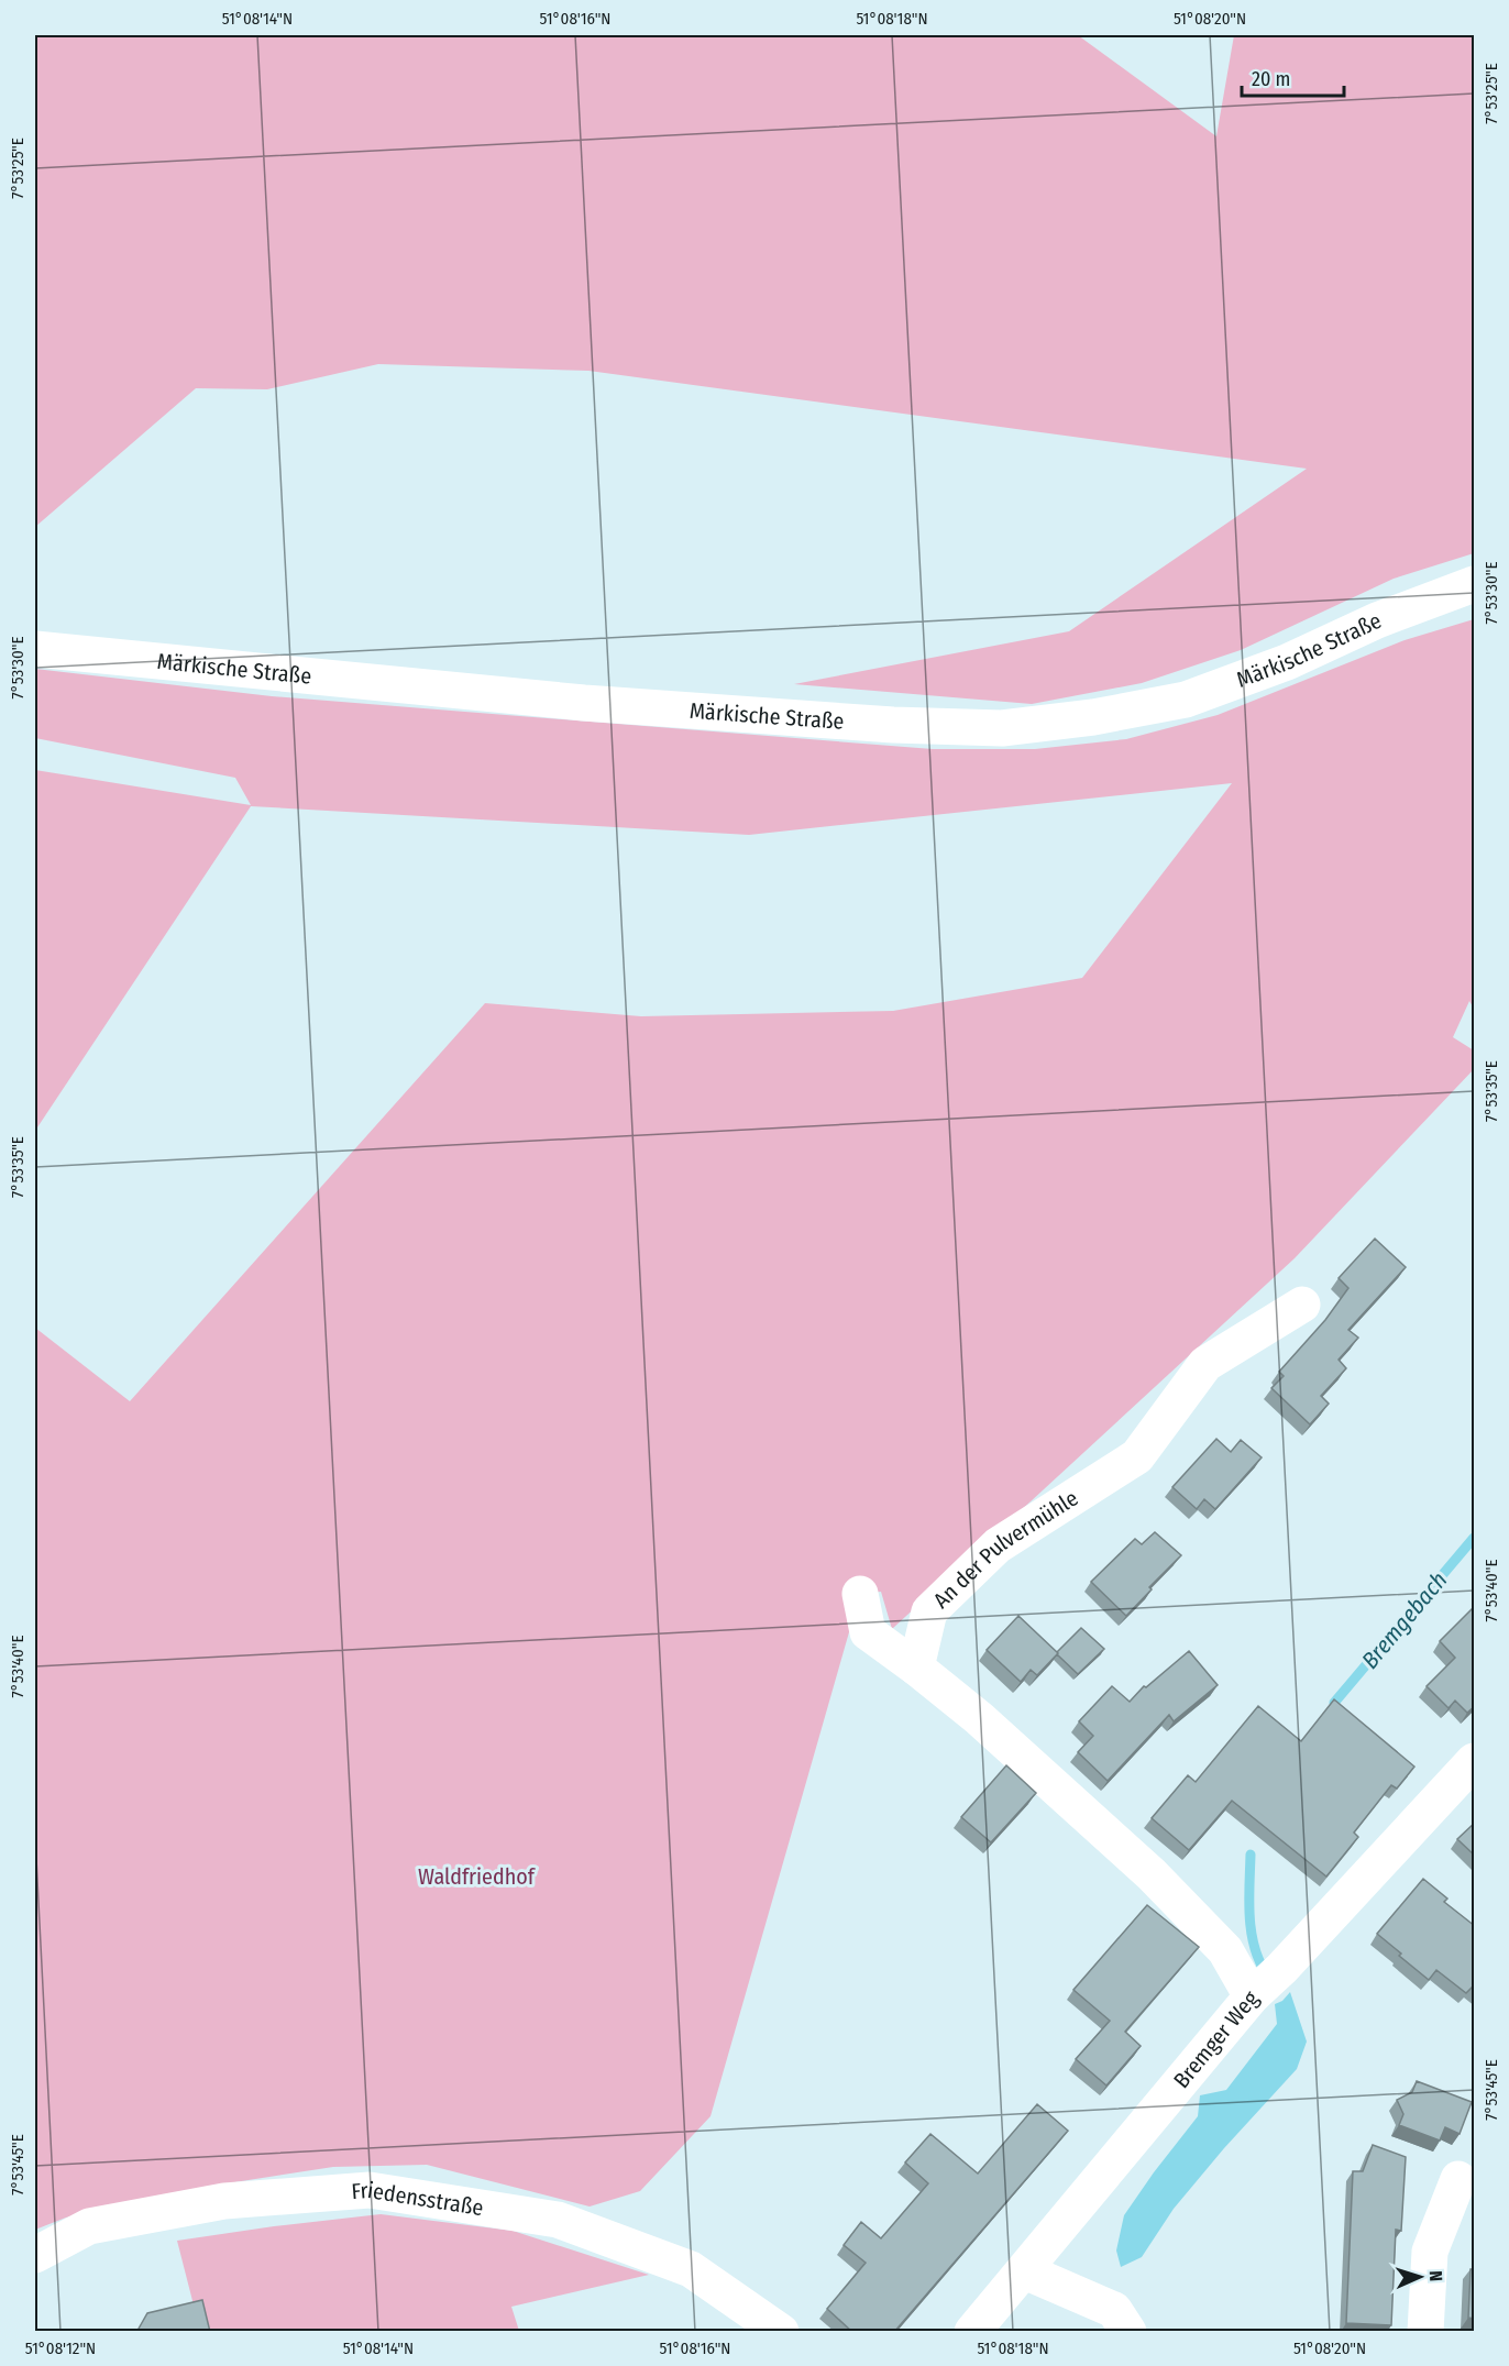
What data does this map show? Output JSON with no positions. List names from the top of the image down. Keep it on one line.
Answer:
{"streets":{"street":["Märkische Straße","An der Pulvermühle","Bremger Weg","Friedensstraße"]},"water":["Bremgebach"],"parks":["Waldfriedhof"],"scale_bar":"20 m","north":"right","coordinates":["51°08'14\"N","51°08'16\"N","51°08'18\"N","51°08'20\"N","7°53'25\"E","7°53'30\"E","7°53'35\"E","7°53'40\"E","7°53'45\"E","51°08'12\"N"]}
